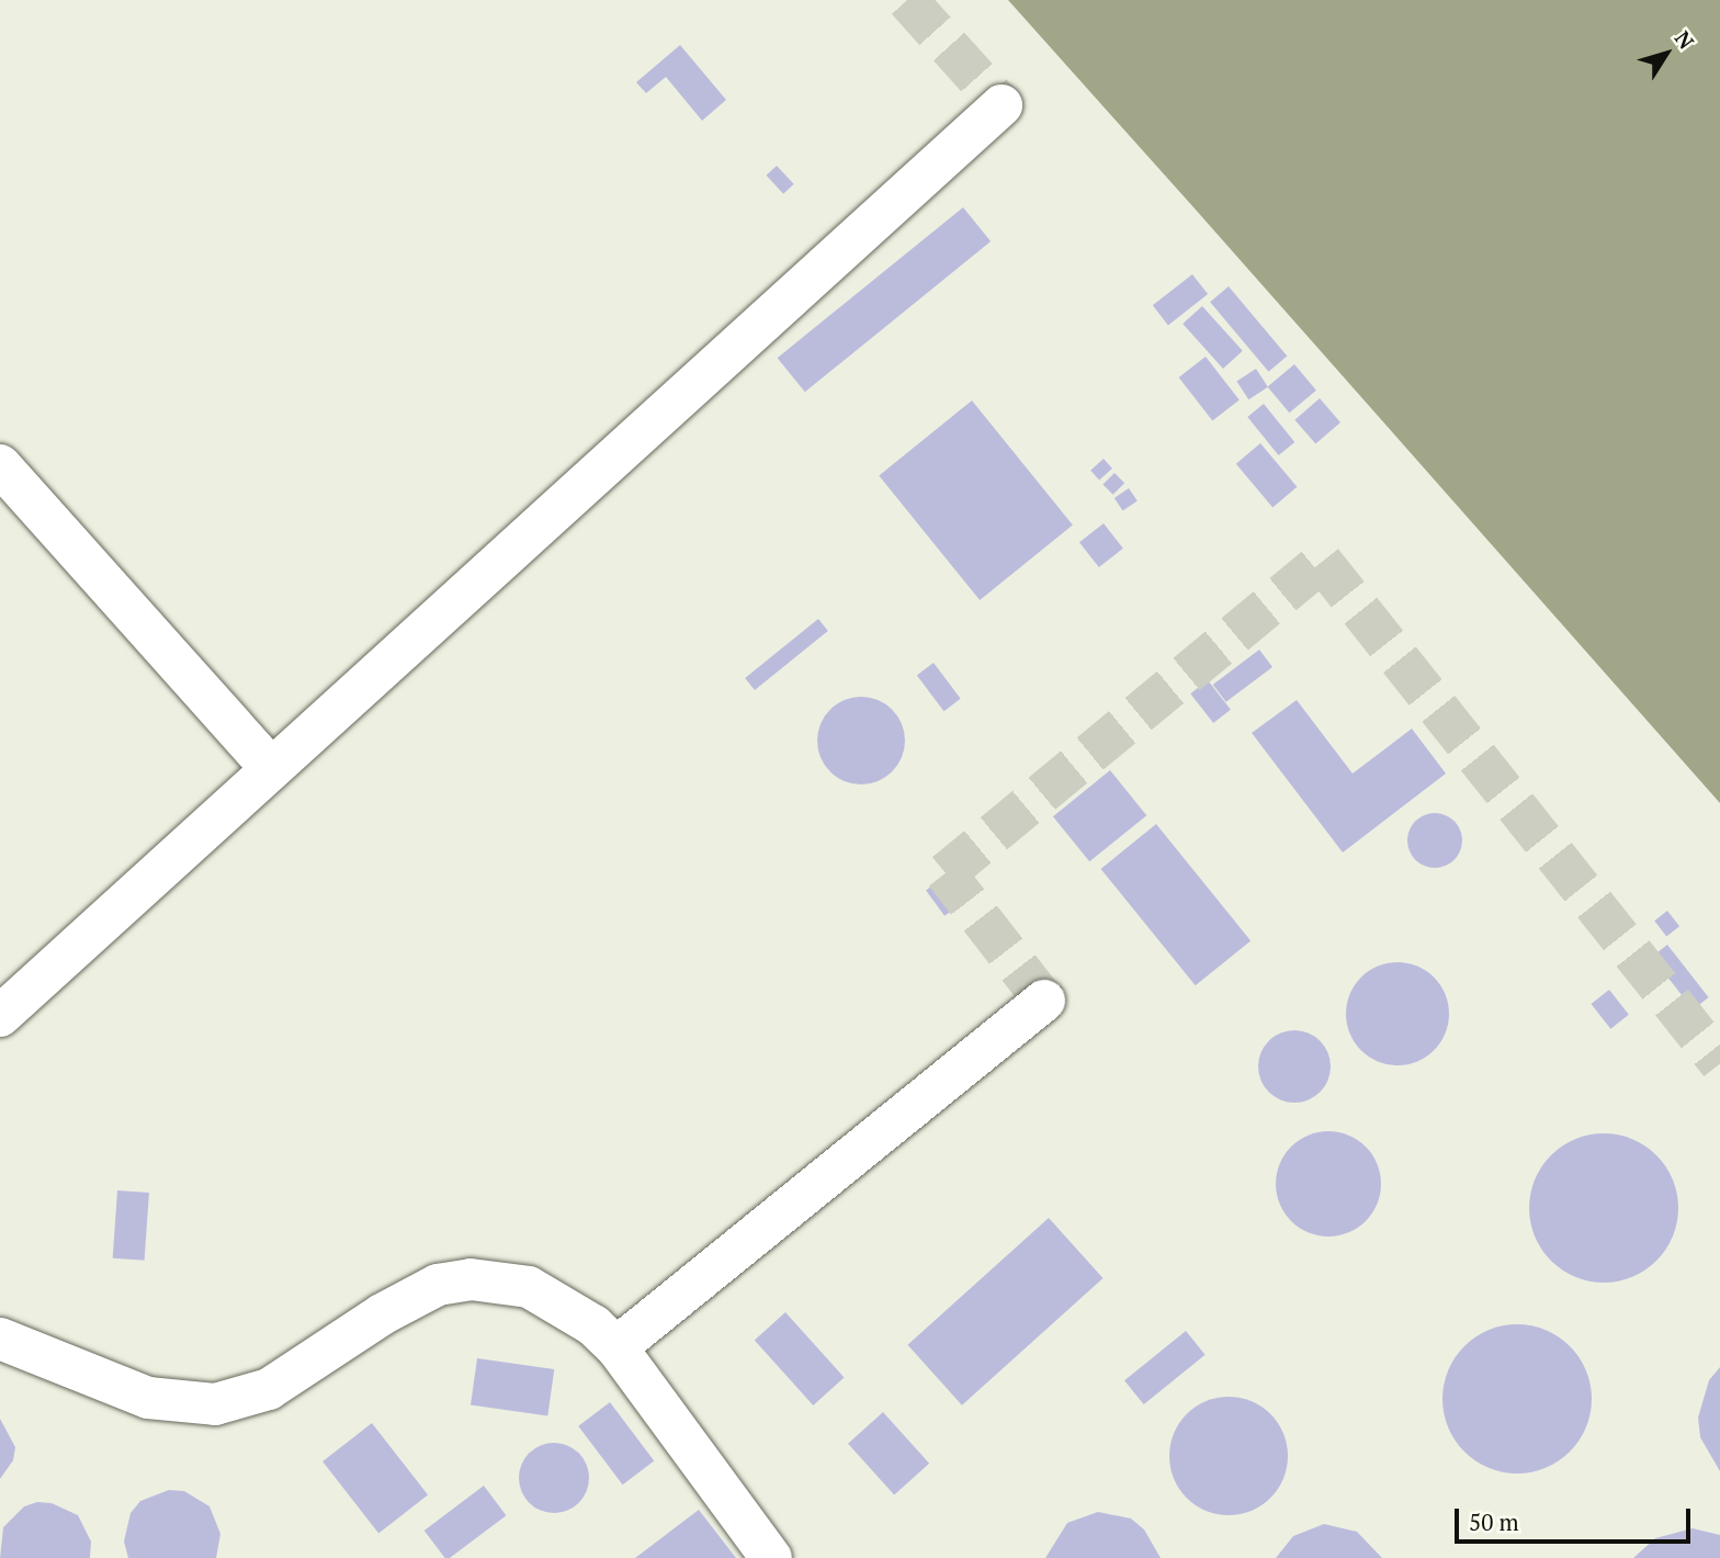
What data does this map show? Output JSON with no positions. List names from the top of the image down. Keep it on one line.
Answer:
{"scale_bar":"50 m","north":"top right"}
